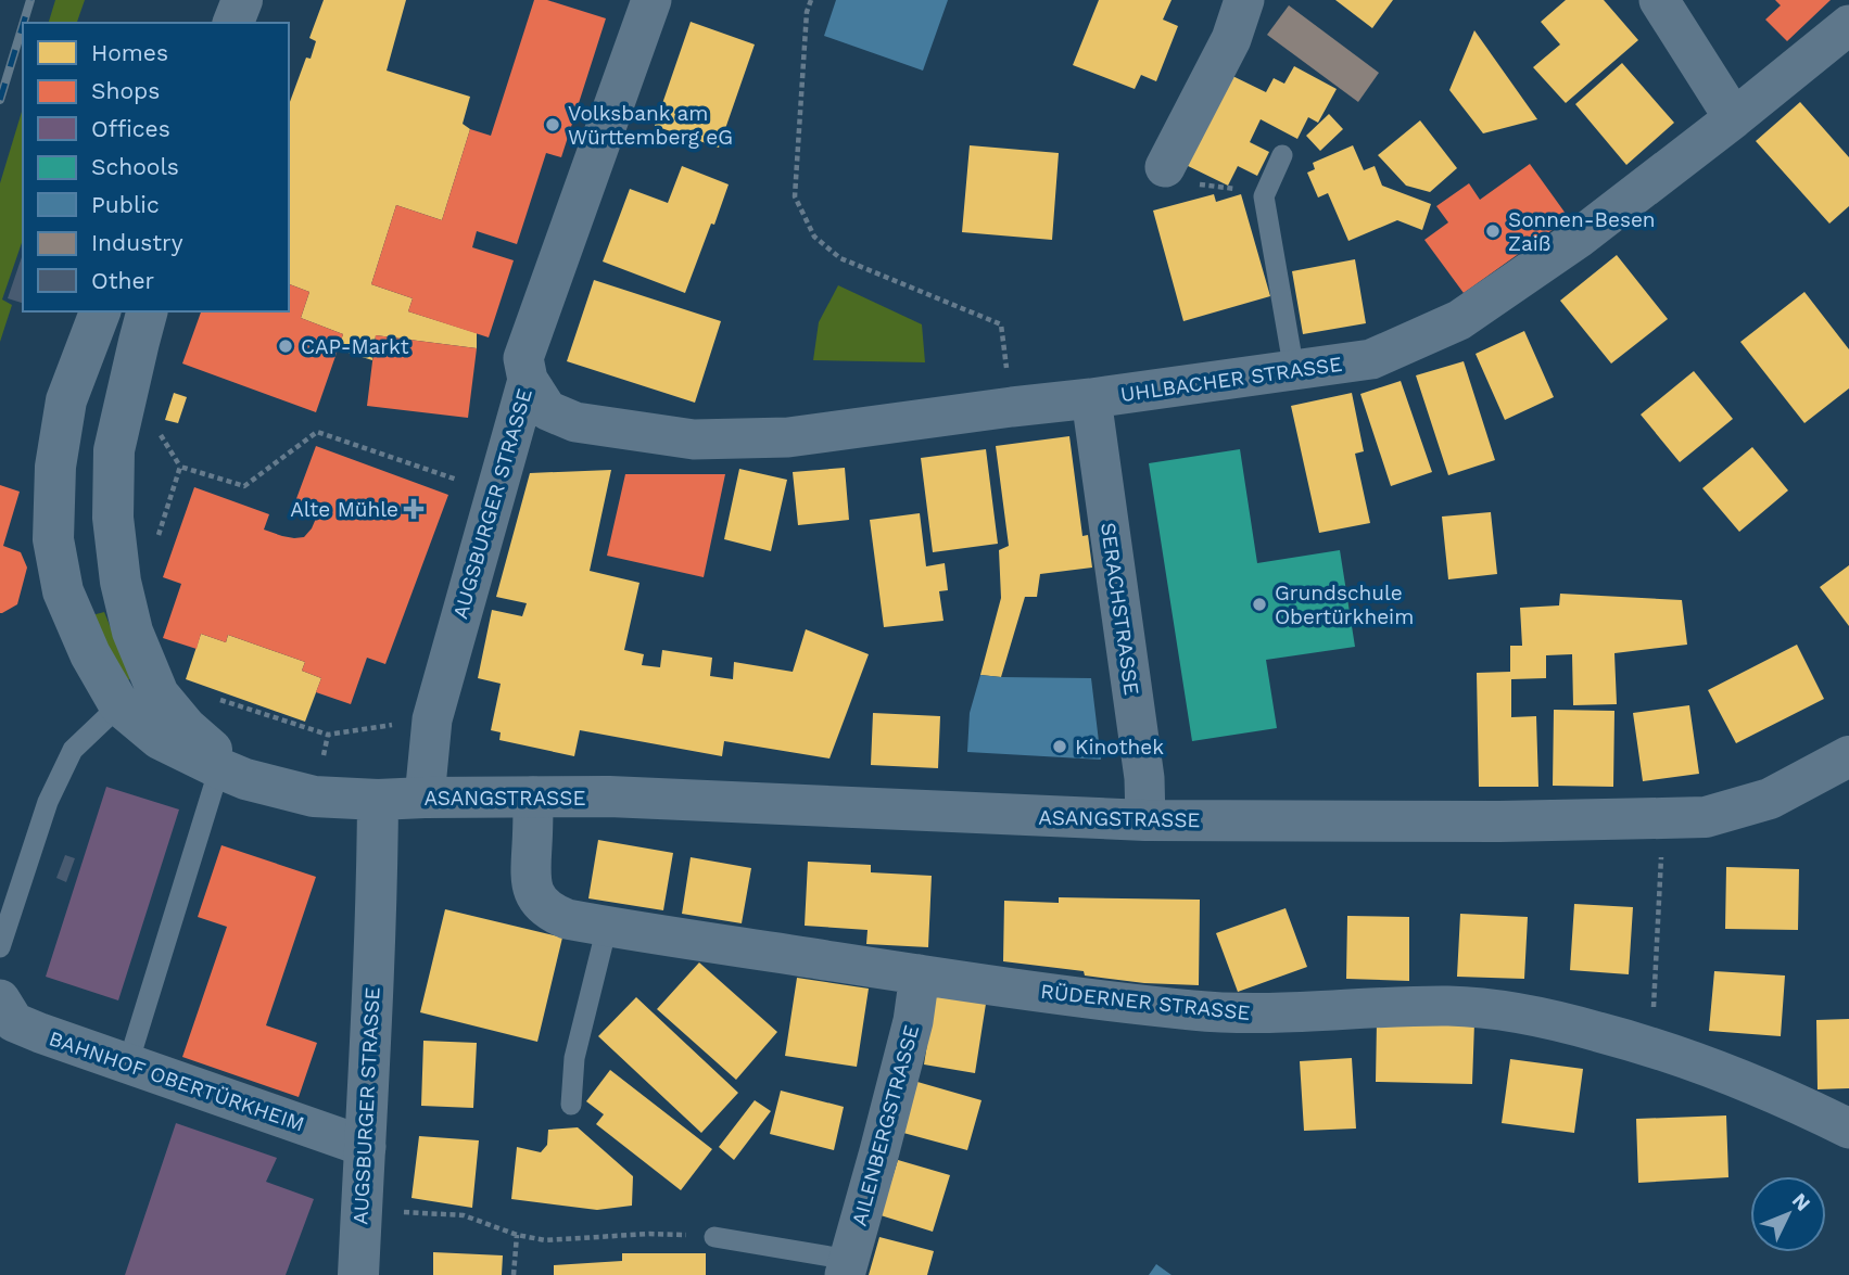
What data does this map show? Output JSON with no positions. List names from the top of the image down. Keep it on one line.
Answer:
{"streets":{"street":["UHLBACHER STRASSE","AUGSBURGER STRASSE","SERACHSTRASSE","ASANGSTRASSE","RÜDERNER STRASSE","BAHNHOF OBERTÜRKHEIM","AILENBERGSTRASSE"]},"crossings":[["UHLBACHER STRASSE","AUGSBURGER STRASSE"],["UHLBACHER STRASSE","SERACHSTRASSE"],["AUGSBURGER STRASSE","ASANGSTRASSE"],["AUGSBURGER STRASSE","BAHNHOF OBERTÜRKHEIM"],["SERACHSTRASSE","ASANGSTRASSE"],["ASANGSTRASSE","RÜDERNER STRASSE"],["RÜDERNER STRASSE","AILENBERGSTRASSE"]],"places":{"other":["Volksbank am Württemberg eG","Sonnen-Besen Zaiß","CAP-Markt","Grundschule Obertürkheim","Kinothek"],"health":["Alte Mühle"]},"legend":["Homes","Shops","Offices","Schools","Public","Industry","Other"],"north":"top right"}
